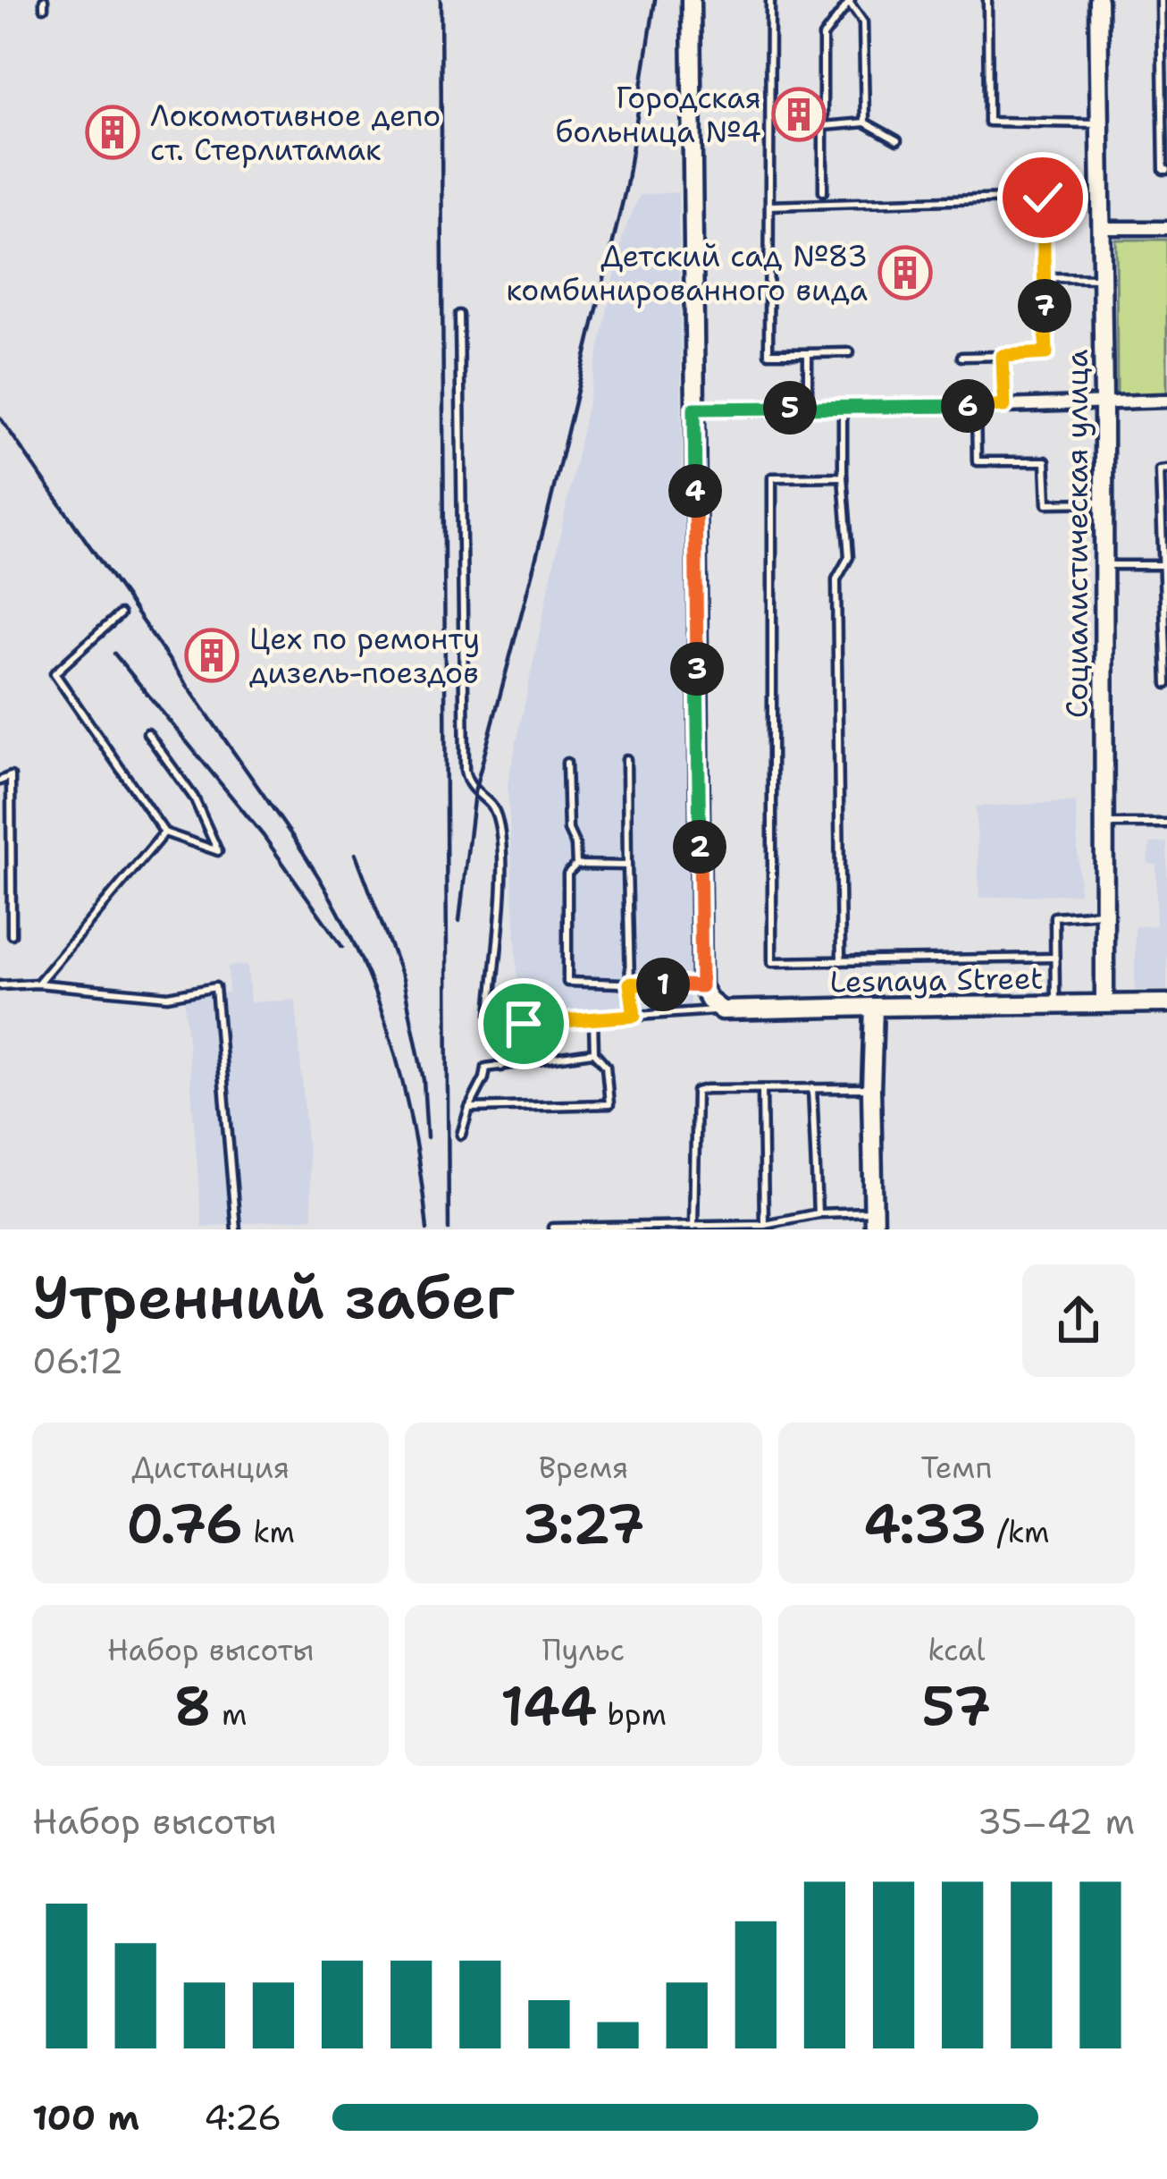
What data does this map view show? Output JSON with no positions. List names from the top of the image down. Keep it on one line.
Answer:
{"streets":{"main road":["Социалистическая улица","Lesnaya Street"]},"crossings":[["Социалистическая улица","Lesnaya Street"]],"places":{"building":["Городская больница №4","Локомотивное депо ст. Стерлитамак","Детский сад №83 комбинированного вида","Цех по ремонту дизель-поездов"]},"page":{"pins":["7","6","5","4","3","2","1"],"heading":["Утренний забег","06:12"],"stats":[["Дистанция","0.76 km"],["Время","3:27"],["Темп","4:33 /km"],["Набор высоты","8 m"],["Пульс","144 bpm"],["kcal","57"]],"chart":["Набор высоты","35–42 m"],"list":[{"name":"100 m","note":"4:26"}]}}
